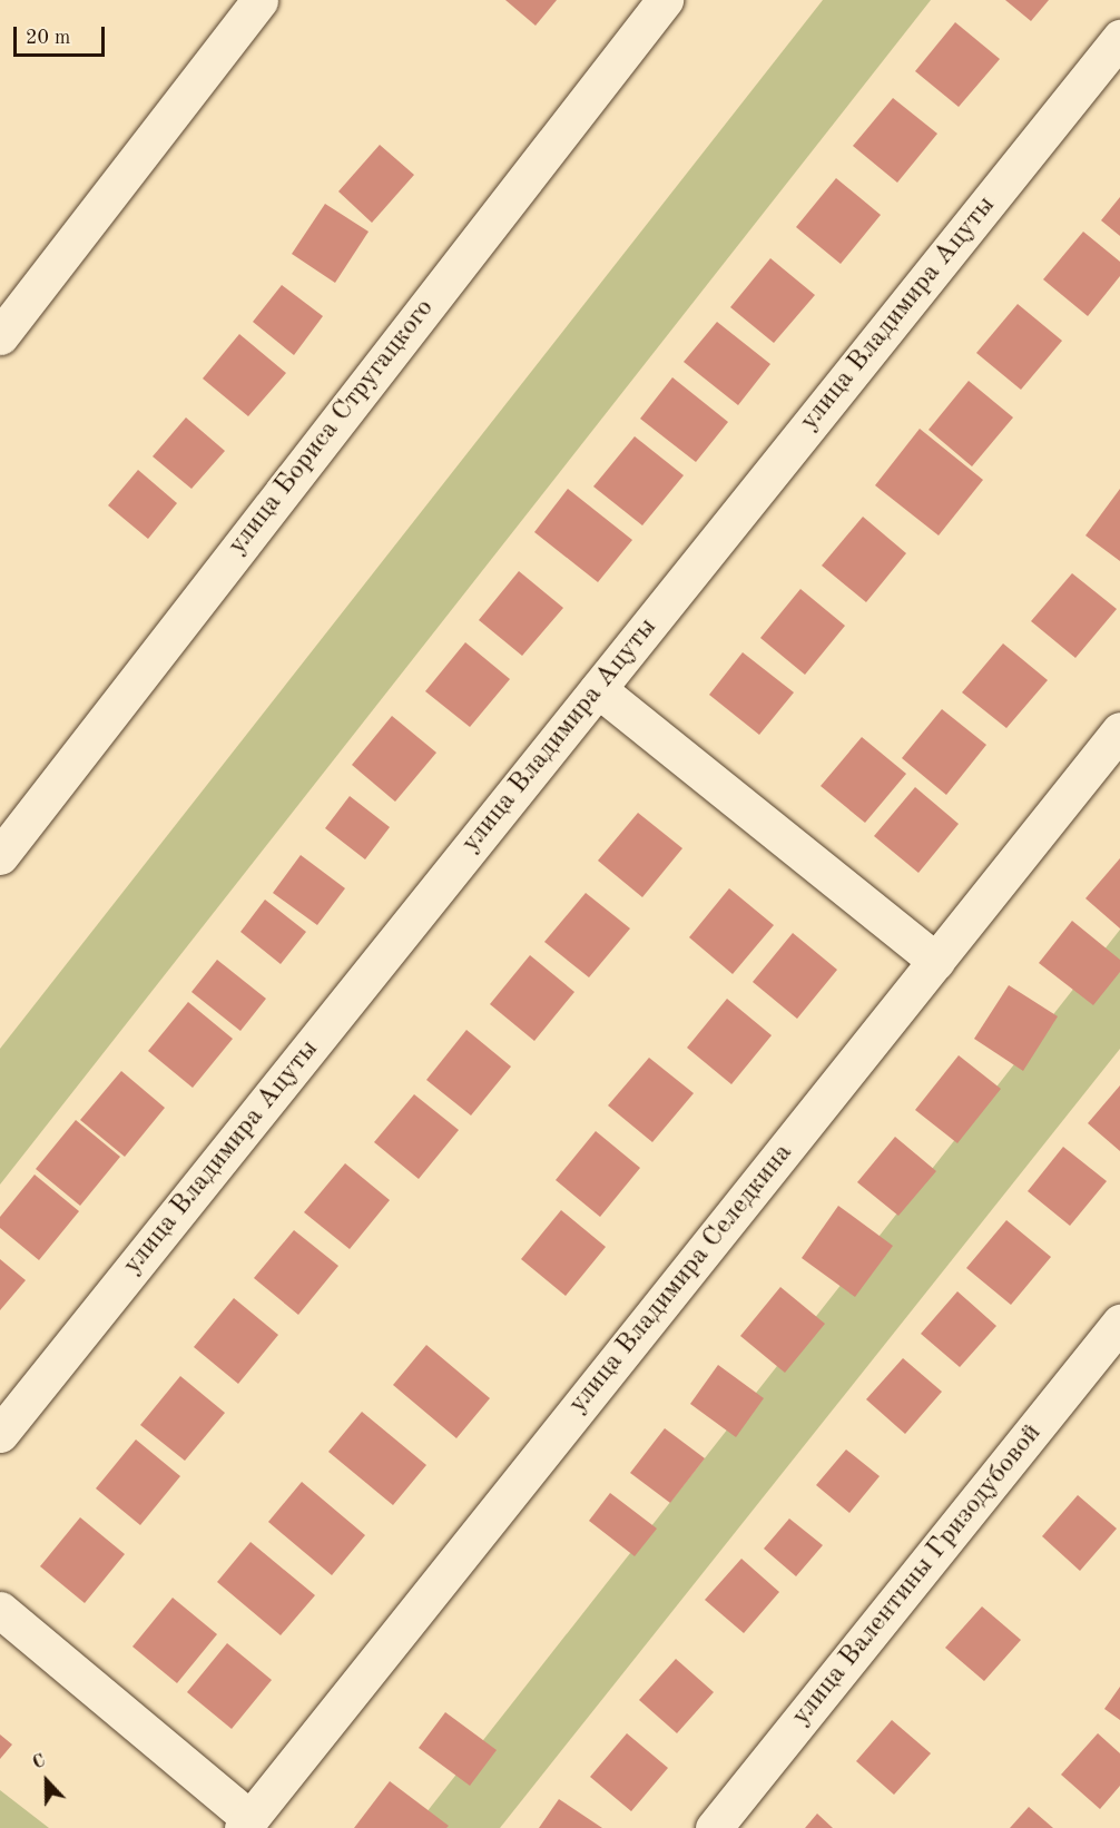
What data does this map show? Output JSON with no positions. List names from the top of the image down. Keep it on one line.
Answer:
{"streets":{"street":["улица Владимира Ацуты","улица Бориса Стругацкого","улица Владимира Селедкина","улица Валентины Гризодубовой"]},"scale_bar":"20 m","north":"top"}
